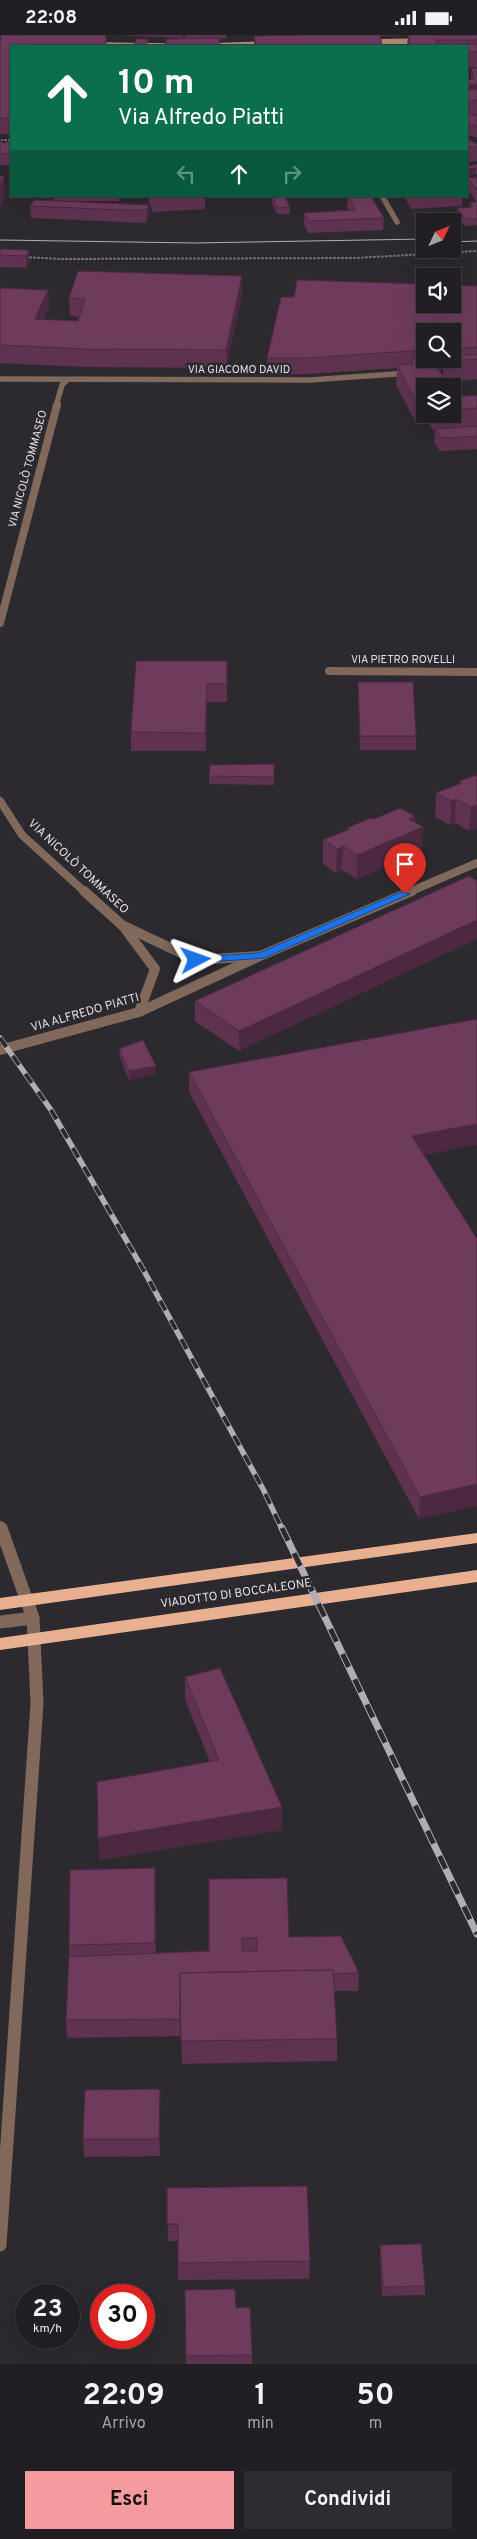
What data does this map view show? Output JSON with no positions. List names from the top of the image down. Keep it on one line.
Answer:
{"streets":{"highway":["VIADOTTO DI BOCCALEONE"],"street":["VIA GIACOMO DAVID","VIA NICOLÒ TOMMASEO","VIA PIETRO ROVELLI","VIA ALFREDO PIATTI"]},"crossings":[["VIA GIACOMO DAVID","VIA NICOLÒ TOMMASEO"],["VIA NICOLÒ TOMMASEO","VIA ALFREDO PIATTI"]],"north":"top right","page":{"status":"22:08","turn":["10 m","Via Alfredo Piatti"],"speed":"23 km/h","limit":"30","eta":["22:09","Arrivo","1","min","50","m"],"buttons":["Esci","Condividi"]}}
